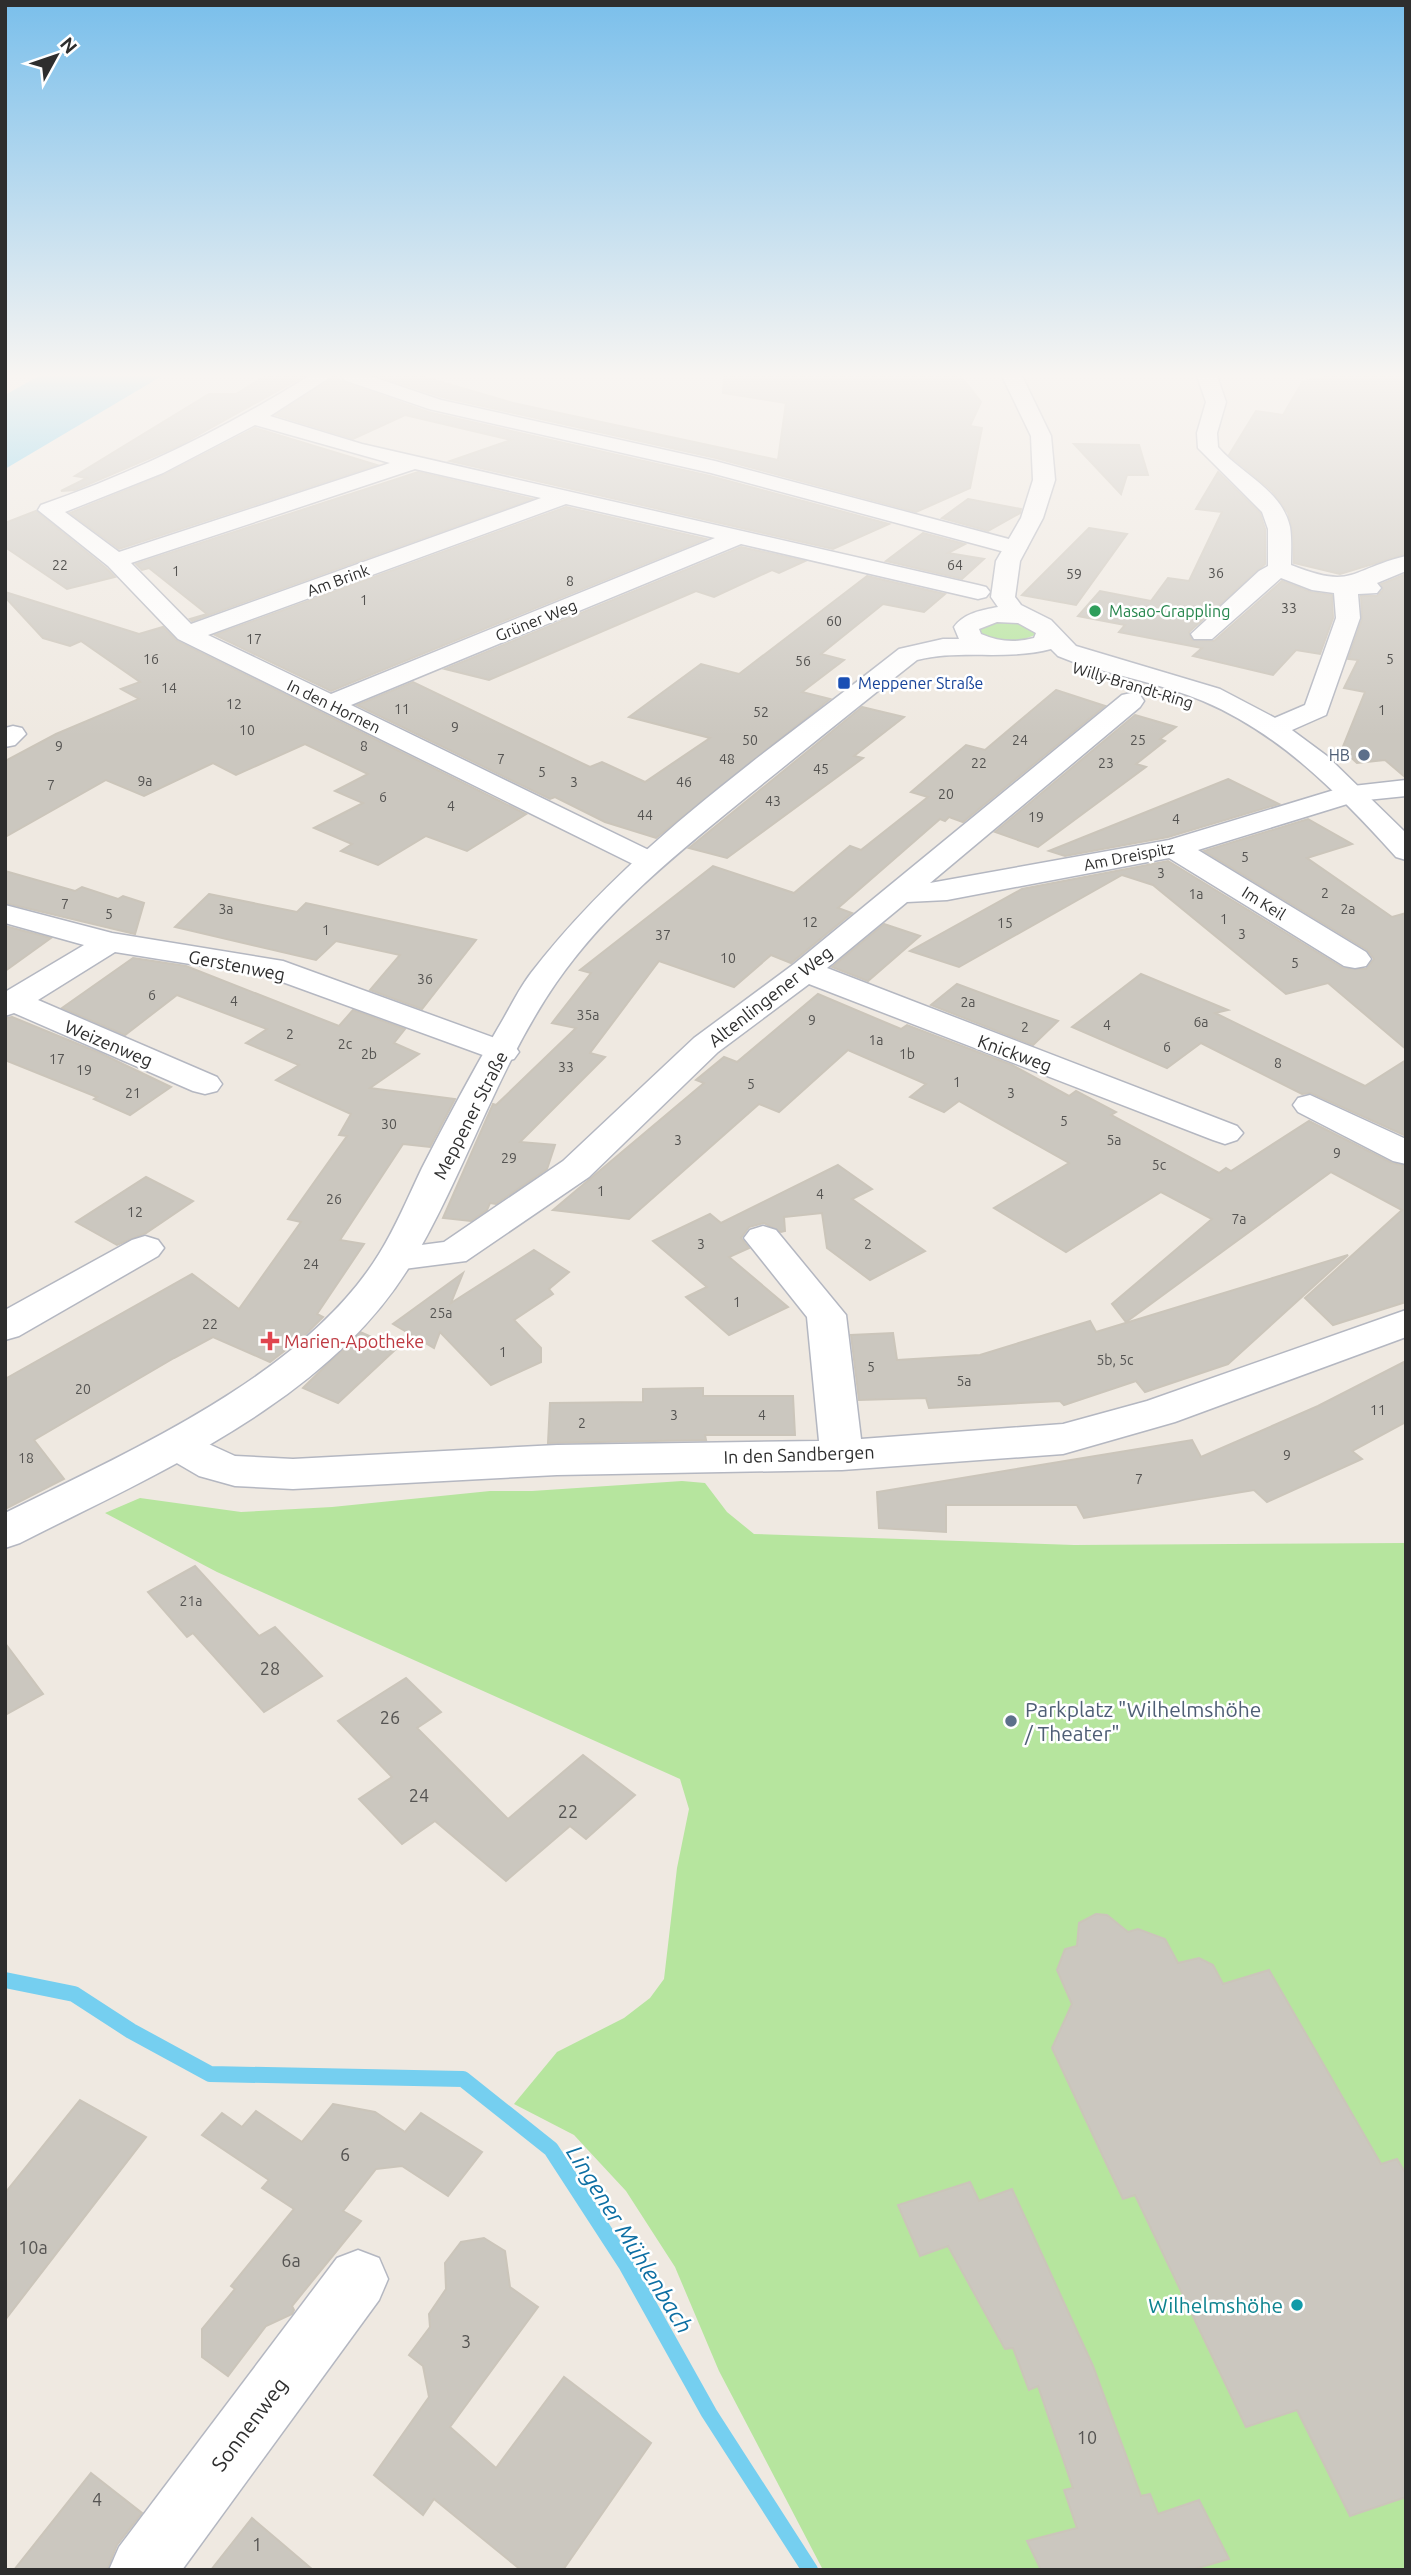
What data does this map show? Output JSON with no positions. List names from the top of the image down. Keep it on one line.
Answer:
{"streets":{"street":["Am Brink","Grüner Weg","Willy-Brandt-Ring","In den Hornen","Am Dreispitz","Im Keil","Gerstenweg","Altenlingener Weg","Weizenweg","Knickweg","Meppener Straße","In den Sandbergen","Sonnenweg"]},"crossings":[["Am Brink","In den Hornen"],["Grüner Weg","In den Hornen"],["Willy-Brandt-Ring","Am Dreispitz"],["Willy-Brandt-Ring","Meppener Straße"],["In den Hornen","Meppener Straße"],["Am Dreispitz","Im Keil"],["Am Dreispitz","Altenlingener Weg"],["Gerstenweg","Weizenweg"],["Gerstenweg","Meppener Straße"],["Altenlingener Weg","Knickweg"],["Altenlingener Weg","Meppener Straße"],["Meppener Straße","In den Sandbergen"]],"water":["Lingener Mühlenbach"],"places":{"other":["Masao-Grappling","HB","Parkplatz \"Wilhelmshöhe / Theater\"","Wilhelmshöhe"],"transit":["Meppener Straße"],"health":["Marien-Apotheke"]},"house_numbers":["22","64","1","36","59","8","1","33","60","17","16","5","56","14","12","11","1","52","9","10","50","24","25","9","8","7","48","22","23","45","5","9a","3","46","7","20","6","43","4","44","19","4","5","3","2","1a","7","3a","2a","5","1","12","15","1","3","37","10","5","36","6","4","2a","35a","9","6a","4","2","2","1a","2c","6","2b","1b","17","8","33","19","1","5","21","3","5","30","3","5a","9","29","5c","1","4","26","12","7a","3","2","24","1","25a","22","1","5b, 5c","5","5a","20","11","3","4","2","9","18","7","21a","28","26","24","22","6","10a","6a","3","10","4","1"],"north":"top right"}
